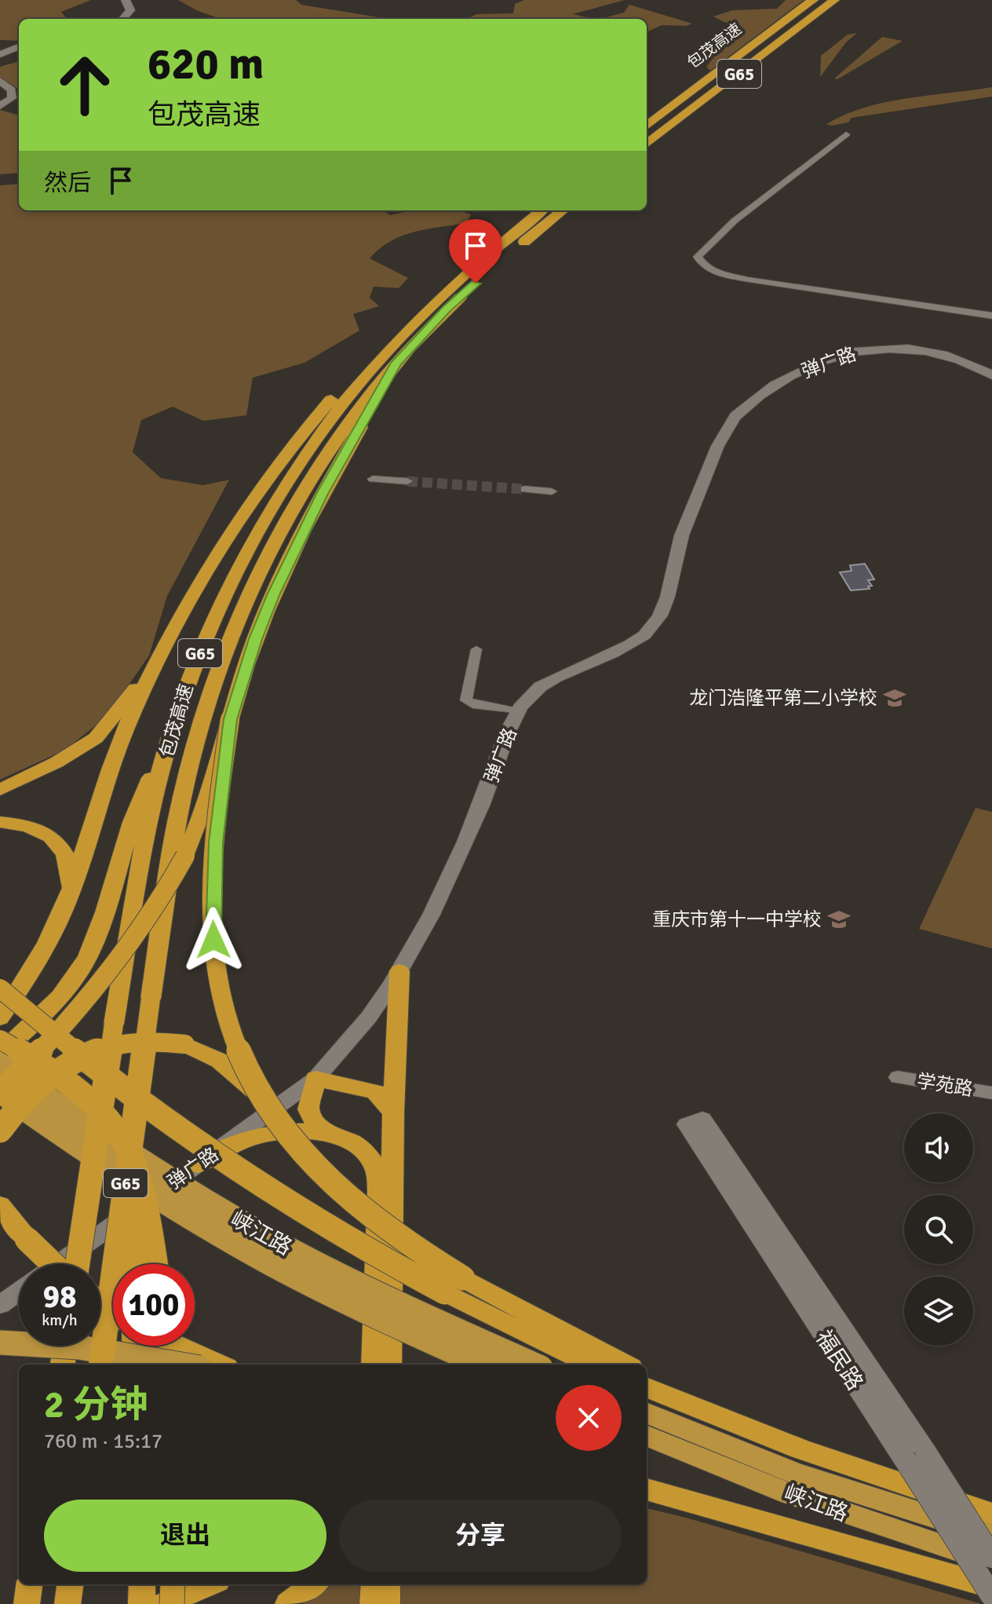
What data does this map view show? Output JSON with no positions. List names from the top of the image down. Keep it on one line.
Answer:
{"streets":{"highway":["包茂高速","G65","峡江路"],"main road":["弹广路","福民路"],"street":["学苑路"]},"crossings":[["峡江路","福民路"]],"places":{"school or university":["龙门浩隆平第二小学校","重庆市第十一中学校"]},"page":{"turn":["620 m","包茂高速"],"then":"然后","speed":"98 km/h","limit":"100","heading":["2 分钟","760 m · 15:17"],"buttons":["退出","分享"]}}
